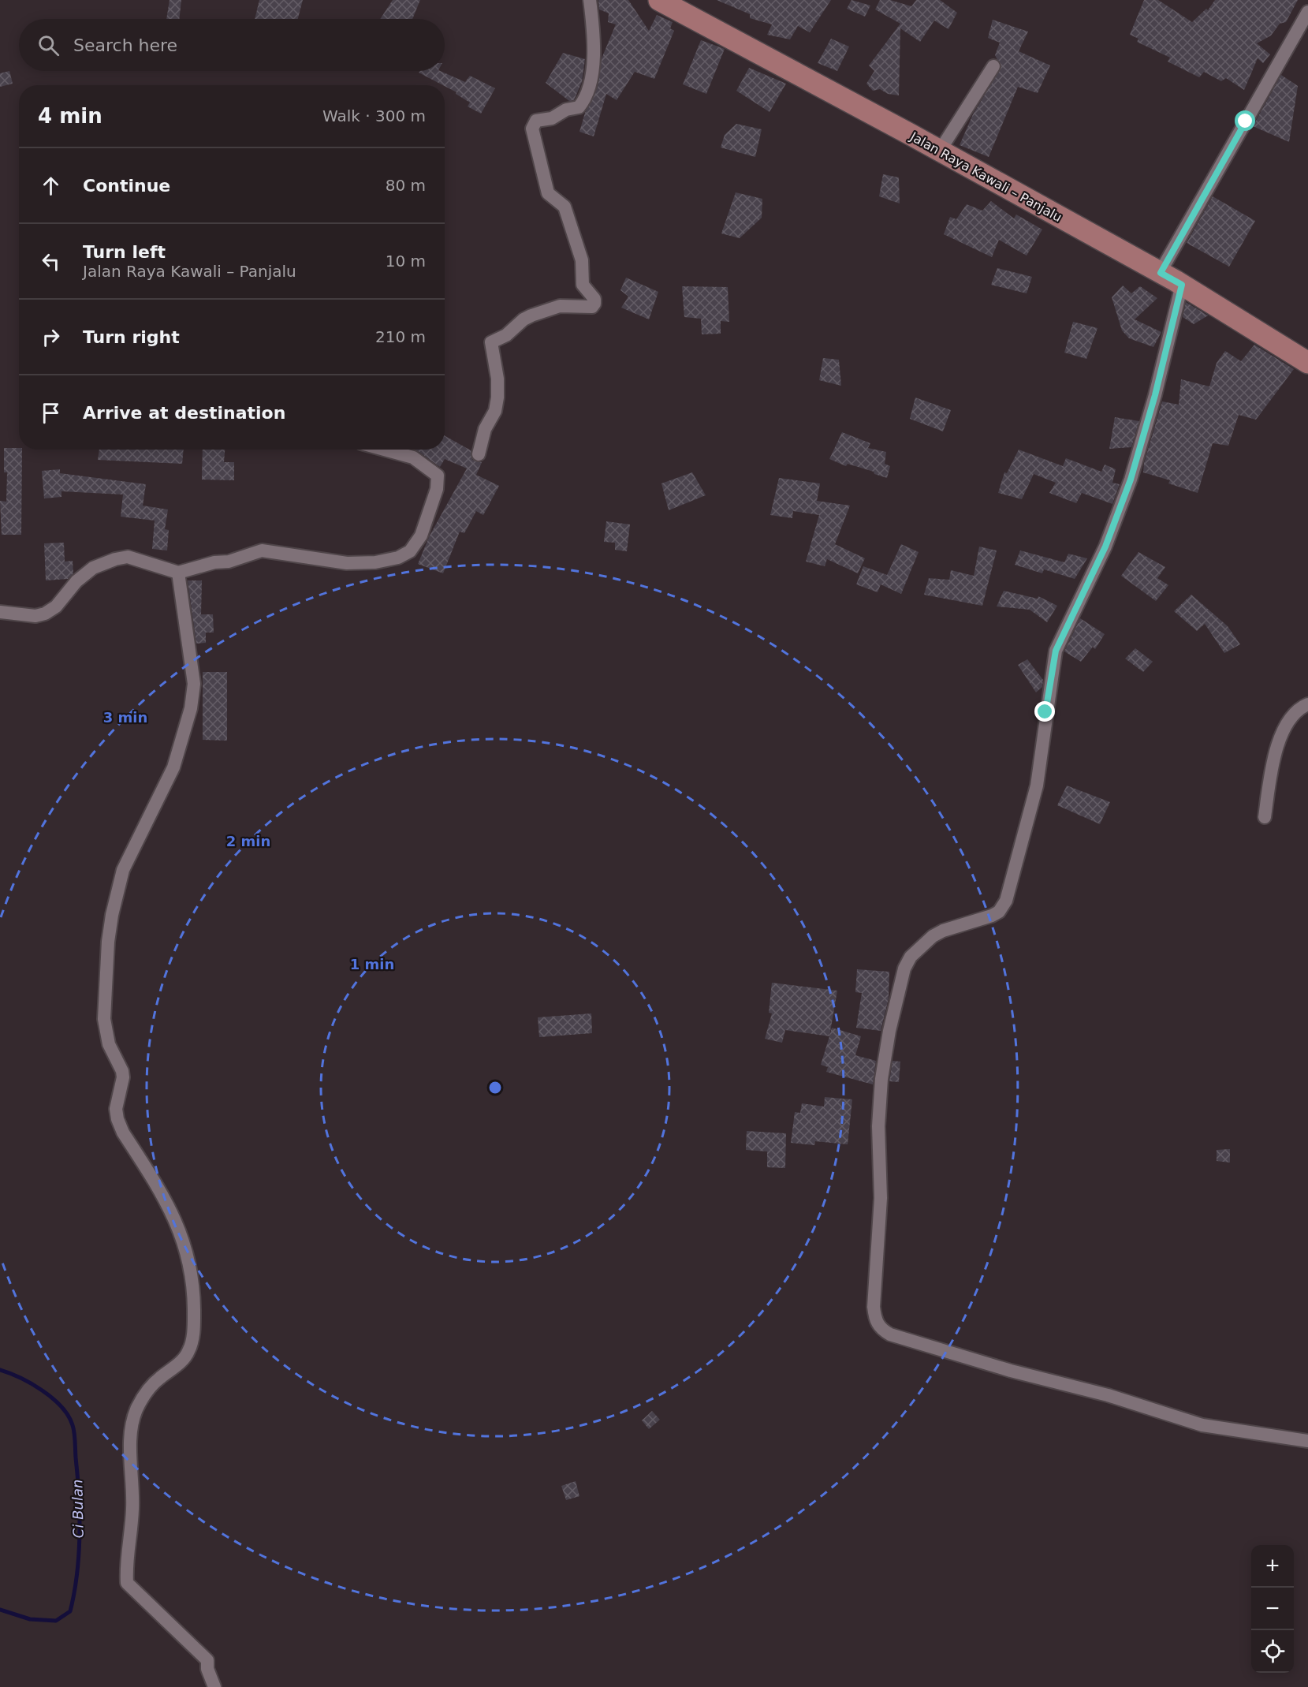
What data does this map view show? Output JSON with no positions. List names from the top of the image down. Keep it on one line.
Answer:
{"streets":{"main road":["Jalan Raya Kawali – Panjalu"]},"water":["Ci Bulan"],"page":{"search":"Search here","heading":["4 min","Walk · 300 m"],"list":[["Continue","80 m"],["Turn left","Jalan Raya Kawali – Panjalu","10 m"],["Turn right","210 m"],"Arrive at destination"],"map_buttons":["+","−"]},"rings":["3 min","2 min","1 min"]}
